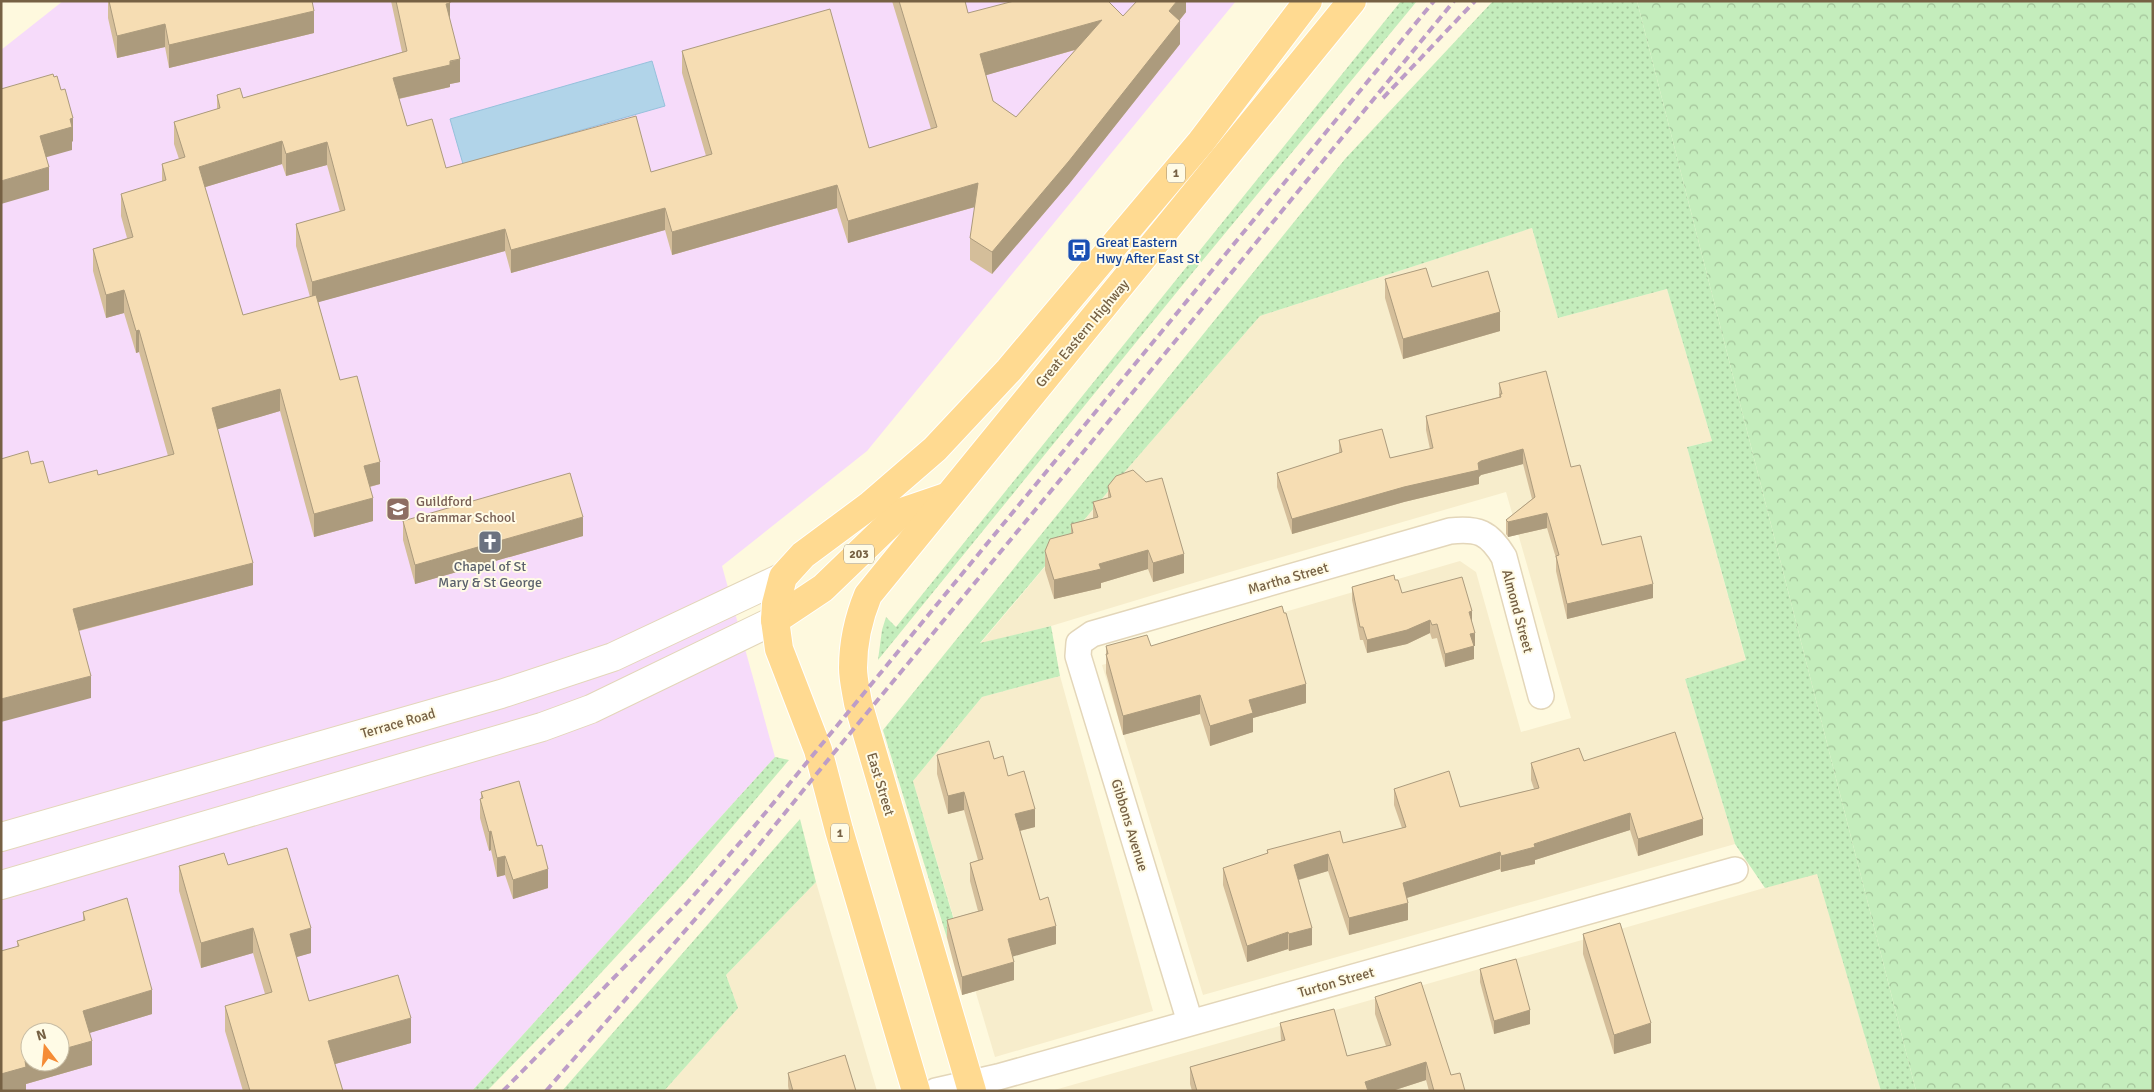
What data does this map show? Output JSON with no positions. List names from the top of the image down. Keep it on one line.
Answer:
{"streets":{"highway":["1","Great Eastern Highway","203","East Street"],"street":["Martha Street","Almond Street","Terrace Road","Gibbons Avenue","Turton Street"]},"crossings":[["1","203"],["1","Terrace Road"],["Great Eastern Highway","203"],["Great Eastern Highway","East Street"],["203","East Street"],["Martha Street","Almond Street"],["Martha Street","Gibbons Avenue"],["East Street","Turton Street"],["Gibbons Avenue","Turton Street"]],"places":{"bus stop":["Great Eastern Hwy After East St"],"school or university":["Guildford Grammar School"],"church":["Chapel of St Mary & St George"]},"north":"top"}
